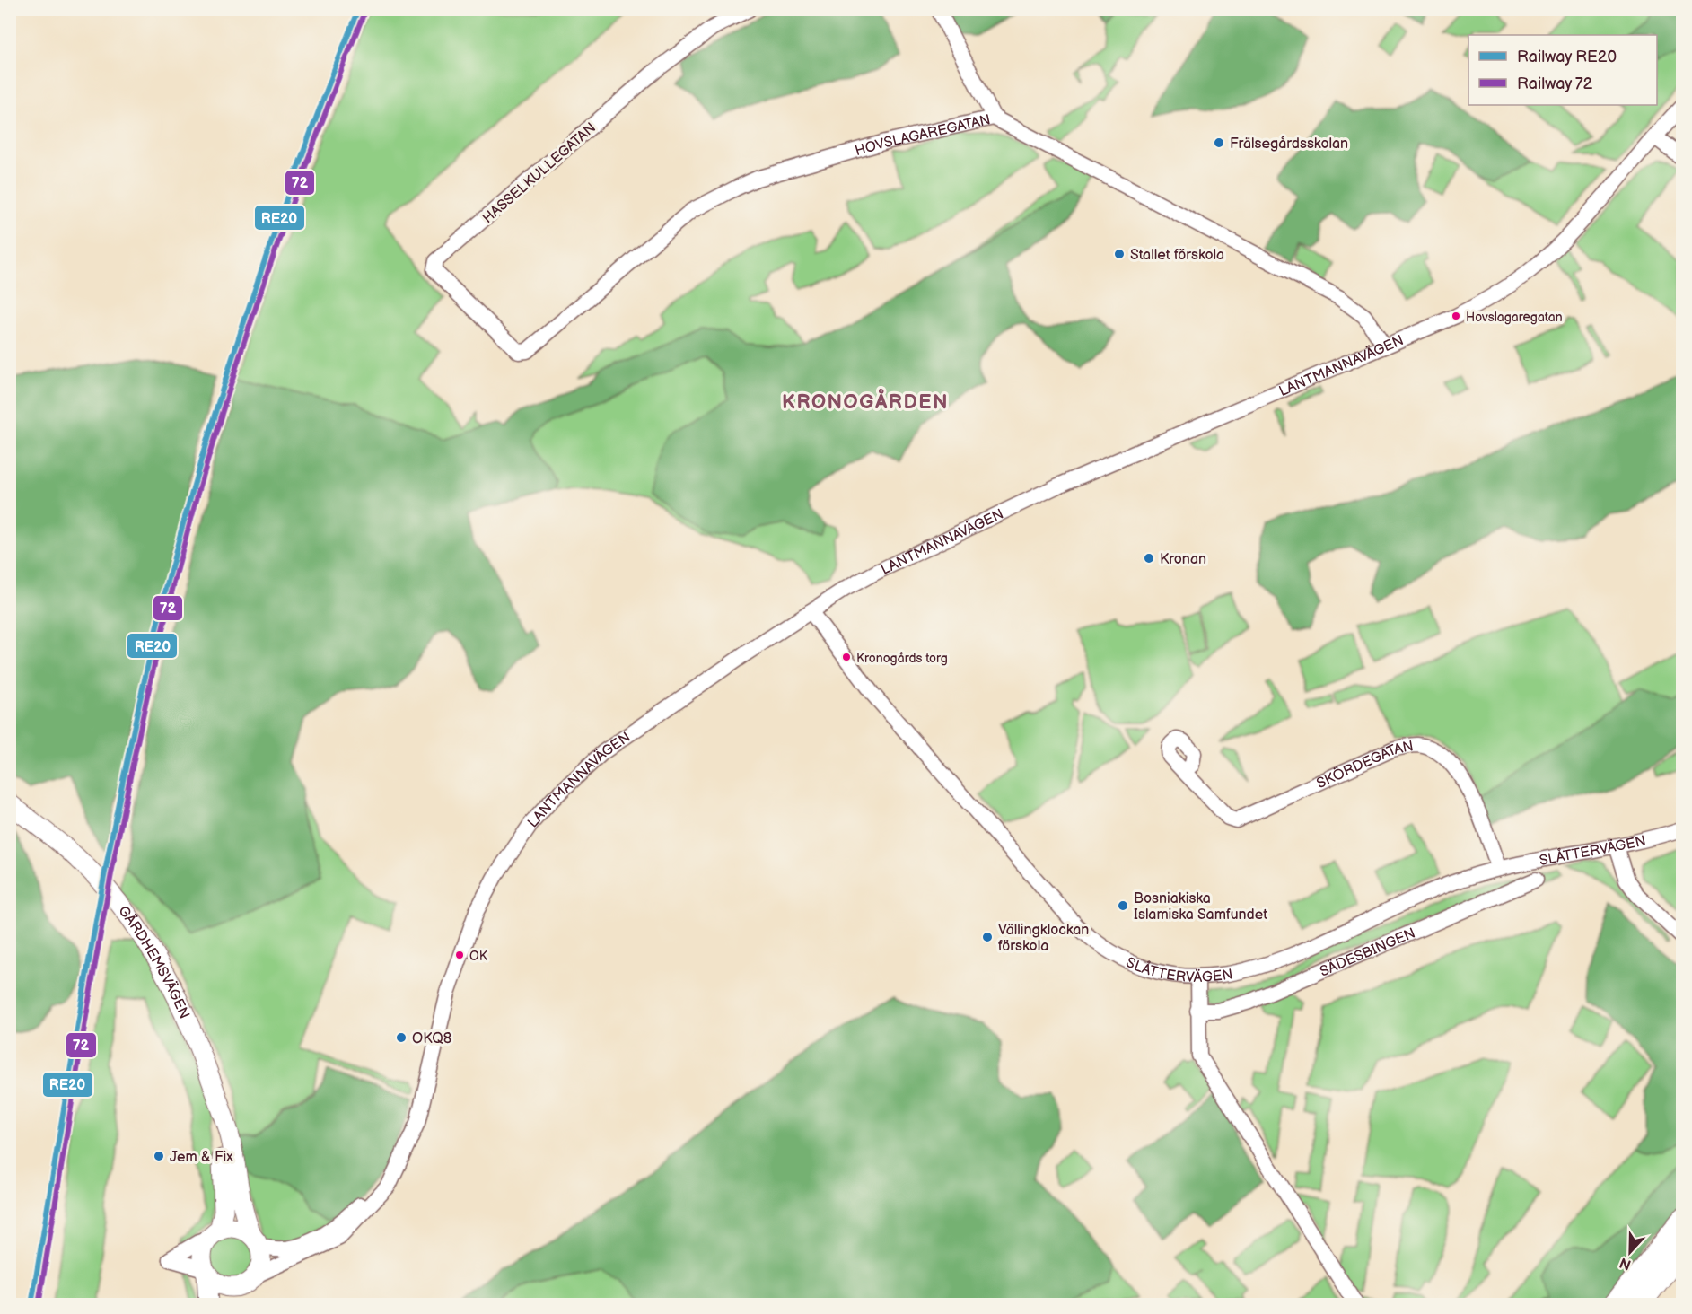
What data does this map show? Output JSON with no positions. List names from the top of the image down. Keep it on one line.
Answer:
{"streets":{"main road":["GÄRDHEMSVÄGEN"],"street":["HOVSLAGAREGATAN","HASSELKULLEGATAN","LANTMANNAVÄGEN","SKÖRDEGATAN","SLÅTTERVÄGEN","SÄDESBINGEN"]},"crossings":[["HOVSLAGAREGATAN","HASSELKULLEGATAN"],["HOVSLAGAREGATAN","LANTMANNAVÄGEN"],["LANTMANNAVÄGEN","SLÅTTERVÄGEN"],["LANTMANNAVÄGEN","GÄRDHEMSVÄGEN"],["SKÖRDEGATAN","SLÅTTERVÄGEN"]],"districts":["KRONOGÅRDEN"],"places":["Frälsegårdsskolan","Stallet förskola","Hovslagaregatan","Kronan","Kronogårds torg","Bosniakiska Islamiska Samfundet","Vällingklockan förskola","OK","OKQ8","Jem & Fix"],"lines":["rail line RE20","rail line 72"],"legend":["Railway RE20","Railway 72"],"north":"bottom"}
